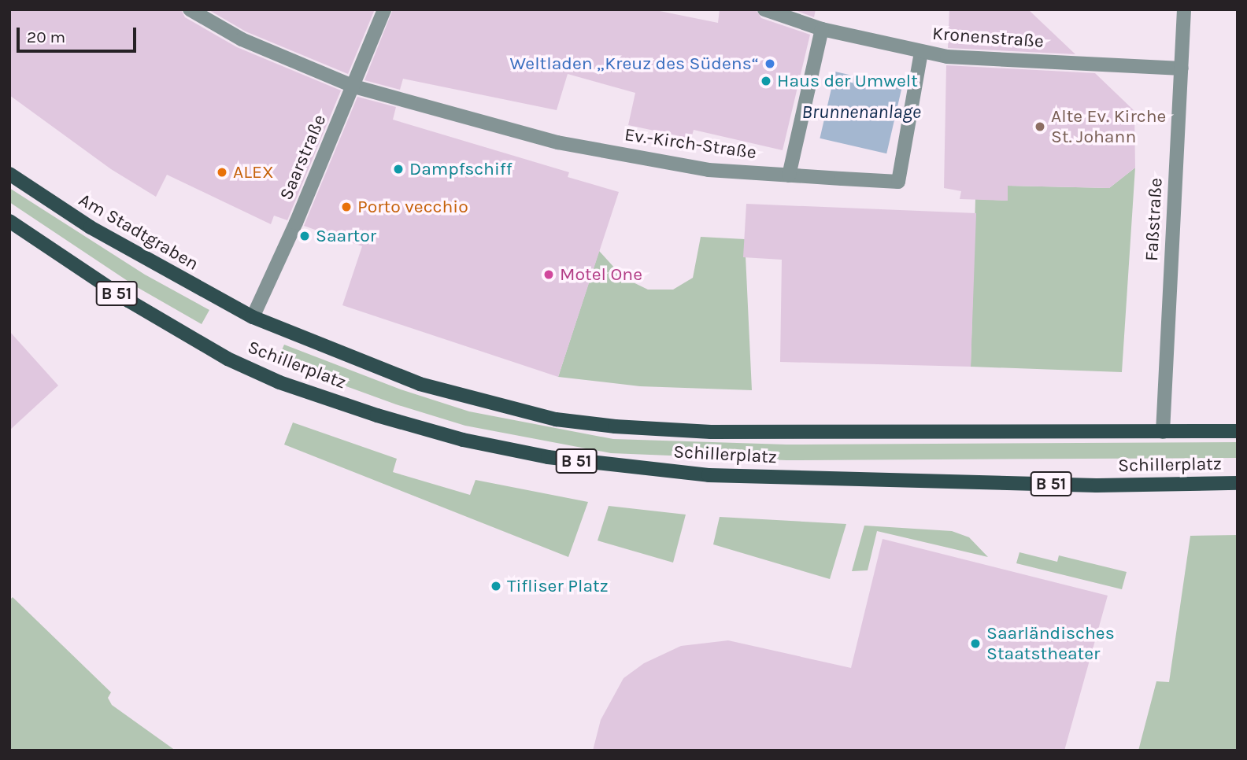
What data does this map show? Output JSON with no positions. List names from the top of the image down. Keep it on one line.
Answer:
{"streets":{"main road":["Am Stadtgraben","B 51","Schillerplatz"],"street":["Kronenstraße","Ev.-Kirch-Straße","Saarstraße","Faßstraße"]},"crossings":[["Kronenstraße","Ev.-Kirch-Straße"],["Kronenstraße","Faßstraße"],["Ev.-Kirch-Straße","Saarstraße"],["Saarstraße","Am Stadtgraben"],["Saarstraße","Schillerplatz"],["Faßstraße","Schillerplatz"],["Am Stadtgraben","Schillerplatz"]],"water":["Brunnenanlage"],"places":["Weltladen „Kreuz des Südens“","Haus der Umwelt","Alte Ev. Kirche St. Johann","Dampfschiff","ALEX","Porto vecchio","Saartor","Motel One","Tifliser Platz","Saarländisches Staatstheater"],"scale_bar":"20 m"}
